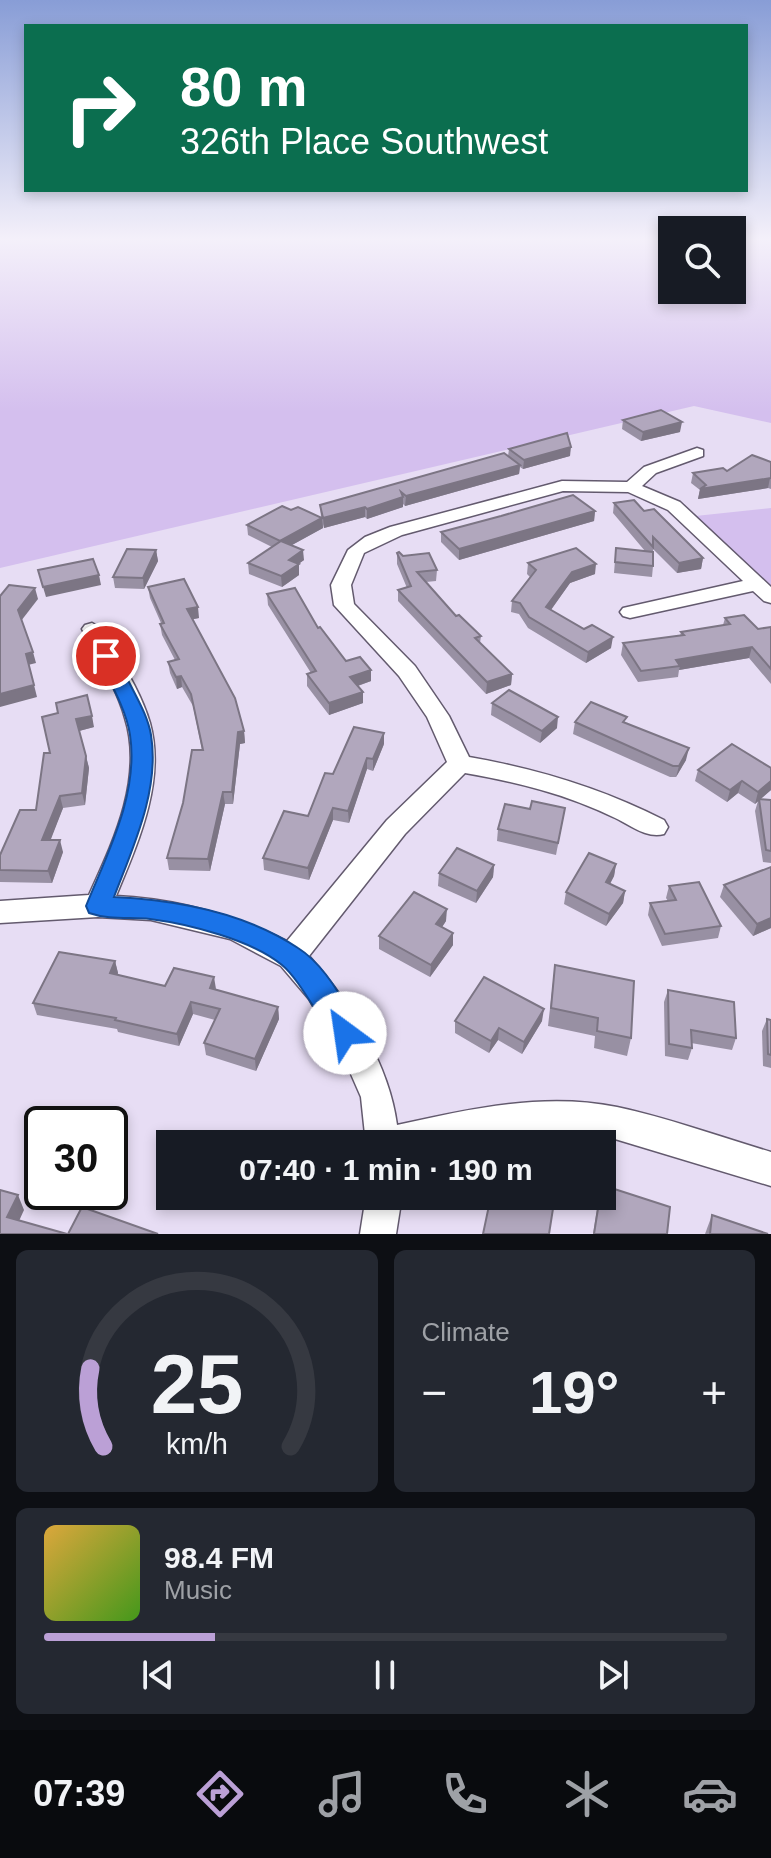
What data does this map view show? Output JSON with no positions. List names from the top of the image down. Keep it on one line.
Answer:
{"page":{"turn":["80 m","326th Place Southwest"],"limit":"30","trip":"07:40 · 1 min · 190 m","tile":"Climate","heat":["−","19°","+"],"song":["98.4 FM","Music"],"tabs":"07:39","gauge":["25","km/h"]}}
